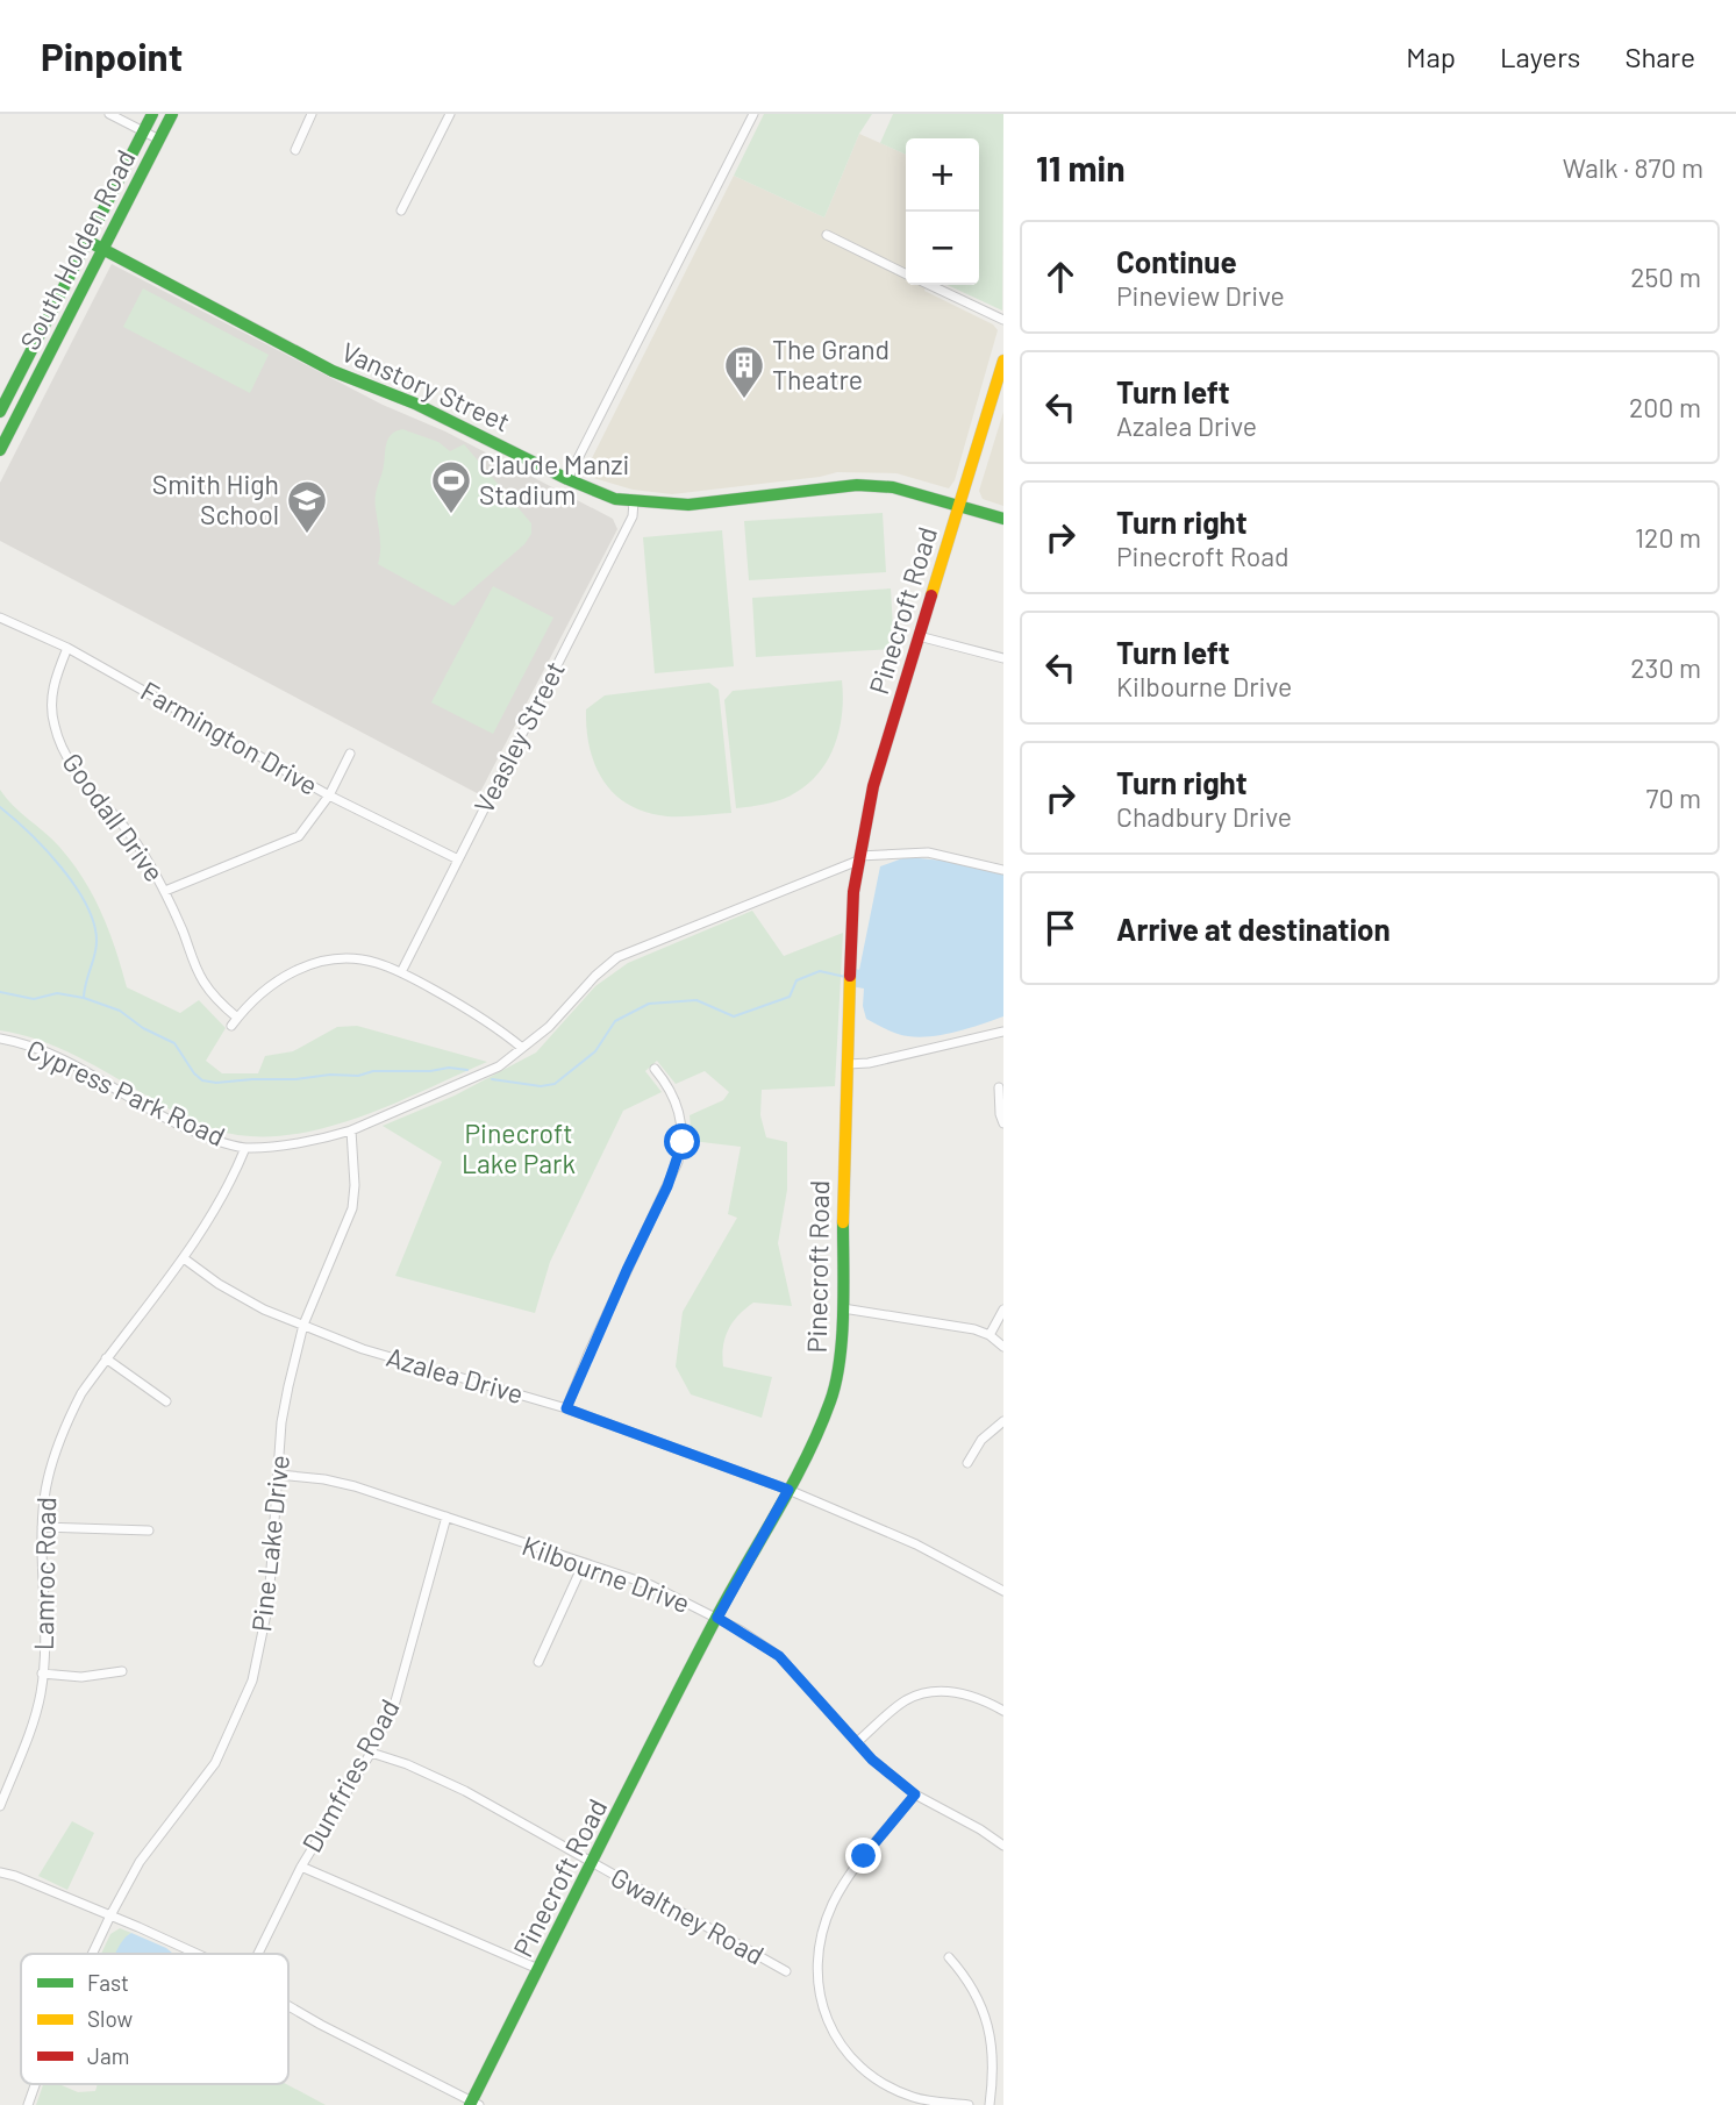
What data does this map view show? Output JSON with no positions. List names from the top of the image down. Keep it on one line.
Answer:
{"streets":{"street":["South Holden Road","Vanstory Street","Pinecroft Road","Veasley Street","Farmington Drive","Goodall Drive","Cypress Park Road","Azalea Drive","Pine Lake Drive","Lamroc Road","Kilbourne Drive","Dumfries Road","Gwaltney Road"]},"crossings":[["South Holden Road","Vanstory Street"],["Vanstory Street","Pinecroft Road"],["Vanstory Street","Veasley Street"],["Pinecroft Road","Cypress Park Road"],["Pinecroft Road","Azalea Drive"],["Pinecroft Road","Kilbourne Drive"],["Pinecroft Road","Gwaltney Road"],["Veasley Street","Farmington Drive"],["Veasley Street","Goodall Drive"],["Farmington Drive","Goodall Drive"],["Cypress Park Road","Pine Lake Drive"],["Cypress Park Road","Lamroc Road"],["Azalea Drive","Pine Lake Drive"],["Azalea Drive","Lamroc Road"],["Pine Lake Drive","Kilbourne Drive"],["Kilbourne Drive","Dumfries Road"],["Dumfries Road","Gwaltney Road"]],"parks":["Pinecroft Lake Park"],"places":{"building":["The Grand Theatre"],"sports":["Claude Manzi Stadium"],"school or university":["Smith High School"]},"legend":["Fast","Slow","Jam"],"page":{"header":"Pinpoint","nav":["Map","Layers","Share"],"heading":["11 min","Walk · 870 m"],"map_buttons":["+","−"],"list":[["Continue","Pineview Drive","250 m"],["Turn left","Azalea Drive","200 m"],["Turn right","Pinecroft Road","120 m"],["Turn left","Kilbourne Drive","230 m"],["Turn right","Chadbury Drive","70 m"],"Arrive at destination"]}}
